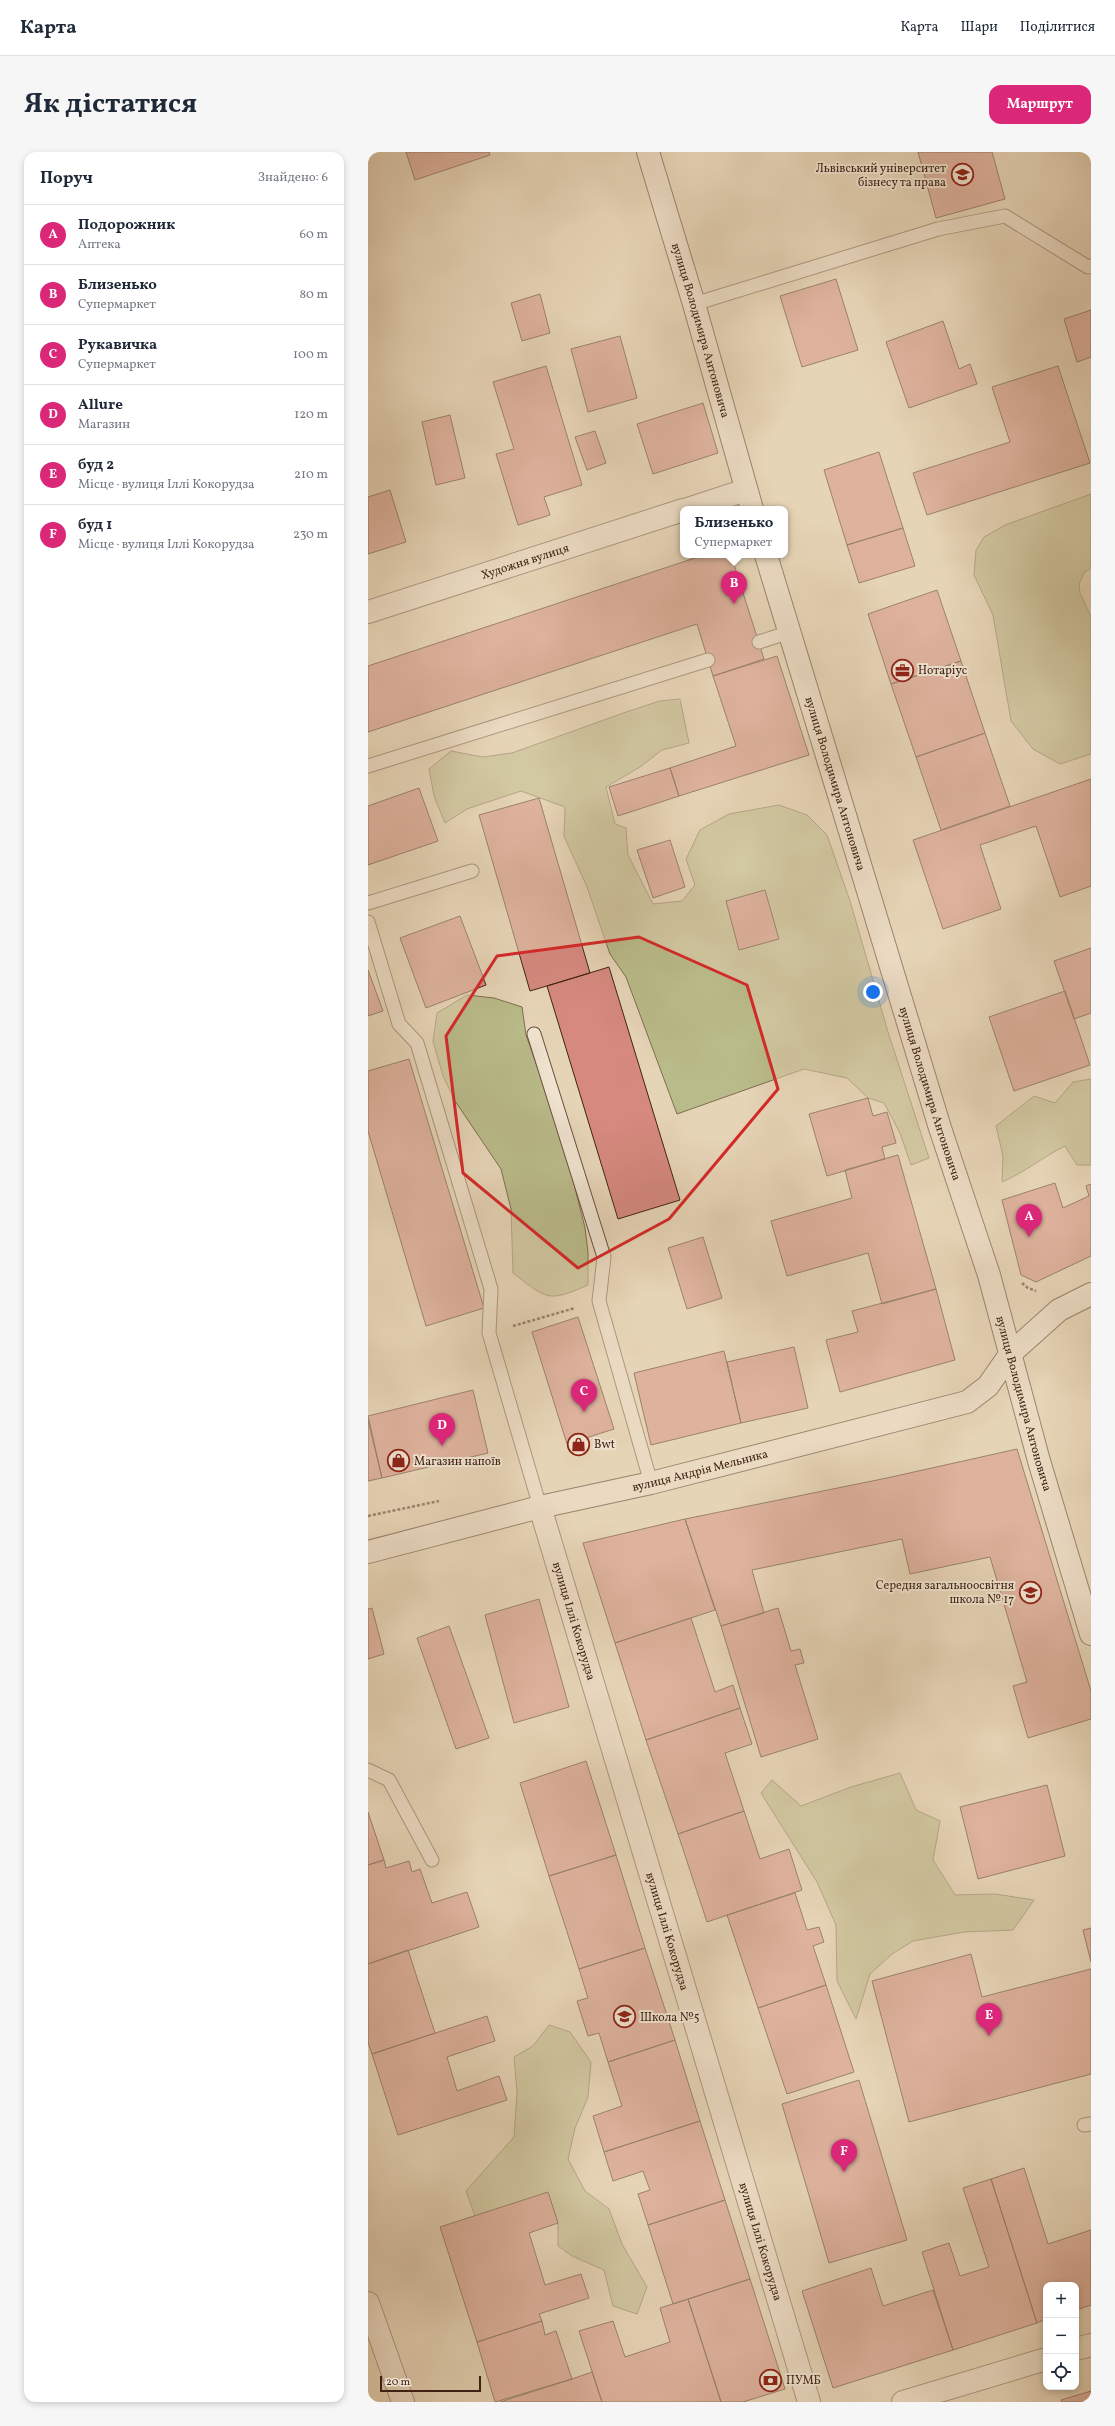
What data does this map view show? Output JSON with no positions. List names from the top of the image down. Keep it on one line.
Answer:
{"streets":{"street":["вулиця Володимира Антоновича","Художня вулиця","вулиця Андрія Мельника","вулиця Іллі Кокорудза"]},"crossings":[["вулиця Володимира Антоновича","вулиця Андрія Мельника"],["вулиця Андрія Мельника","вулиця Іллі Кокорудза"]],"places":{"school or university":["Львівський університет бізнесу та права","Середня загальноосвітня школа № 17","Школа №5"],"office":["Нотаріус"],"shop":["Bwt","Магазин напоїв"],"bank":["ПУМБ"]},"scale_bar":"20 m","page":{"header":"Карта","nav":["Карта","Шари","Поділитися"],"title":"Як дістатися","buttons":"Маршрут","heading":["Поруч","Знайдено: 6"],"list":[{"mark":"A","name":"Подорожник","note":"Аптека","value":"60 m"},{"mark":"B","name":"Близенько","note":"Супермаркет","value":"80 m"},{"mark":"C","name":"Рукавичка","note":"Супермаркет","value":"100 m"},{"mark":"D","name":"Allure","note":"Магазин","value":"120 m"},{"mark":"E","name":"буд 2","note":"Місце · вулиця Іллі Кокорудза","value":"210 m"},{"mark":"F","name":"буд 1","note":"Місце · вулиця Іллі Кокорудза","value":"230 m"}],"popup":["Близенько","Супермаркет"],"pins":["B","A","C","D","E","F"],"map_buttons":["+","−"],"scale":"20 m"}}
